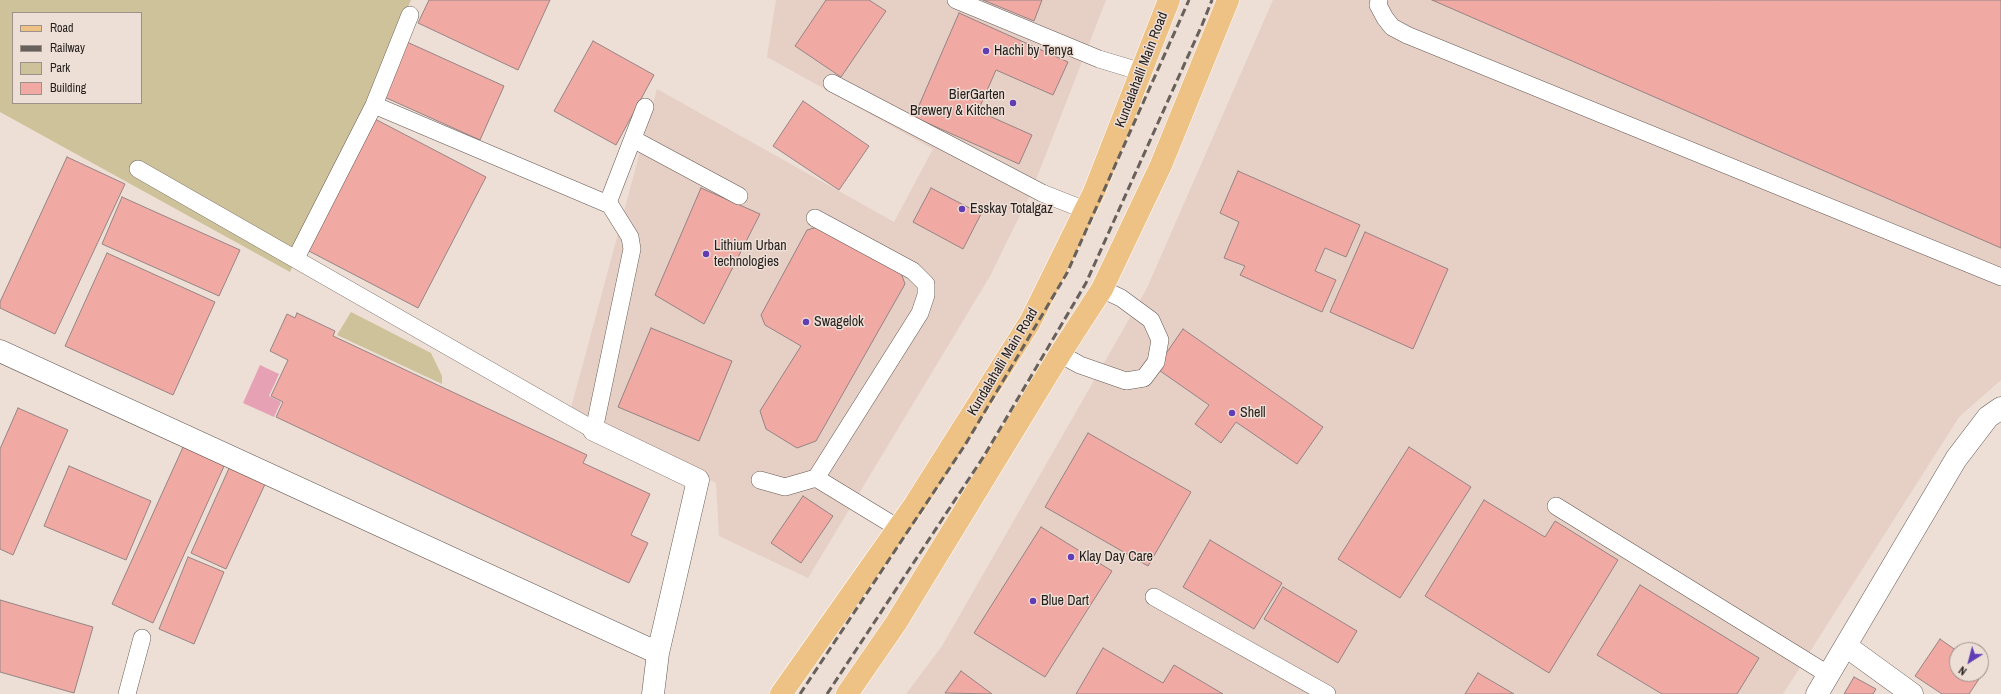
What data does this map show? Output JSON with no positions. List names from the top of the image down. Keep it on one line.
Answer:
{"streets":{"main road":["Kundalahalli Main Road"]},"places":["Hachi by Tenya","BierGarten Brewery & Kitchen","Esskay Totalgaz","Lithium Urban technologies","Swagelok","Shell","Klay Day Care","Blue Dart"],"legend":["Road","Railway","Park","Building"],"north":"bottom left"}
